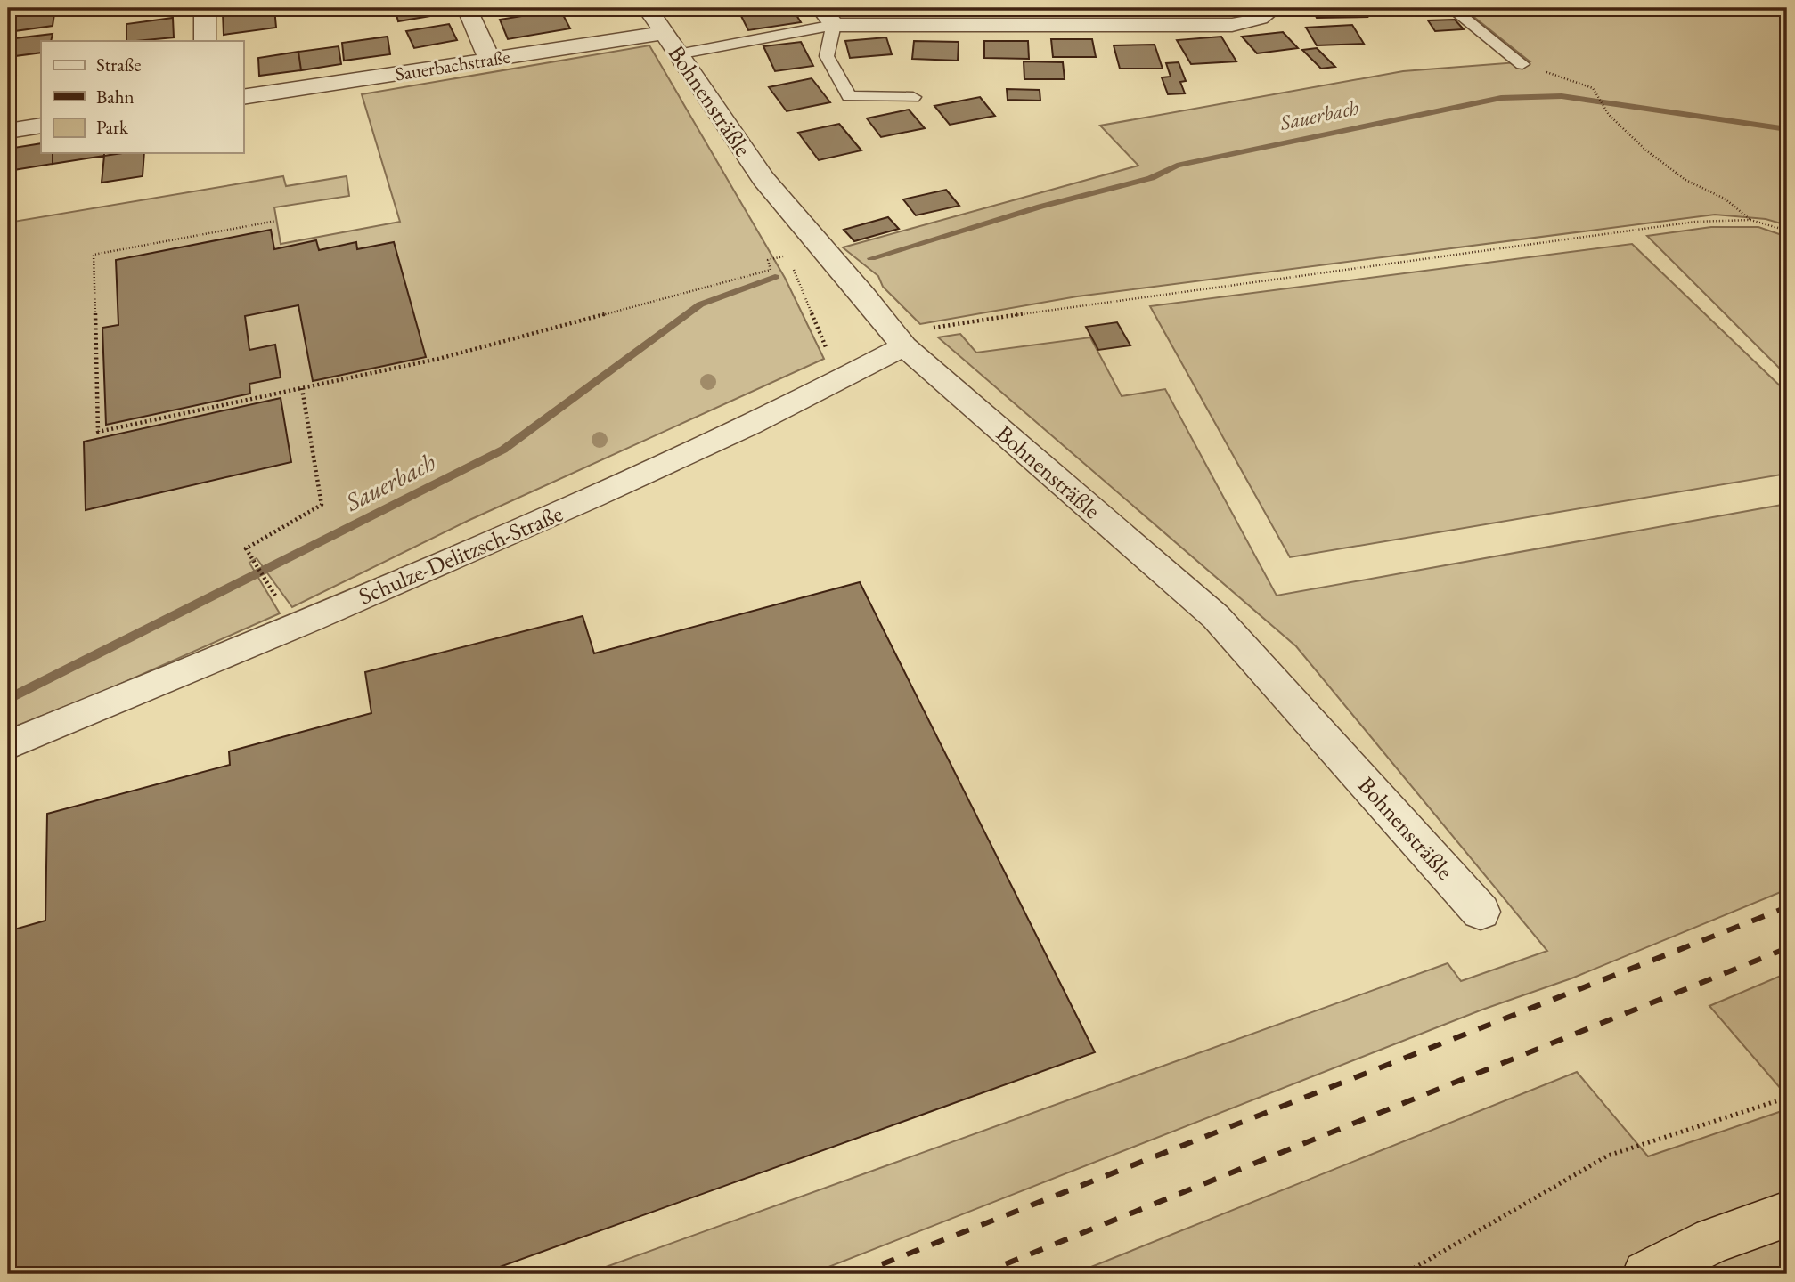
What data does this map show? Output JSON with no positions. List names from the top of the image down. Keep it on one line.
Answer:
{"streets":{"street":["Sauerbachstraße","Bohnensträßle","Schulze-Delitzsch-Straße"]},"crossings":[["Sauerbachstraße","Bohnensträßle"],["Bohnensträßle","Schulze-Delitzsch-Straße"]],"water":["Sauerbach"],"legend":["Straße","Bahn","Park"]}
